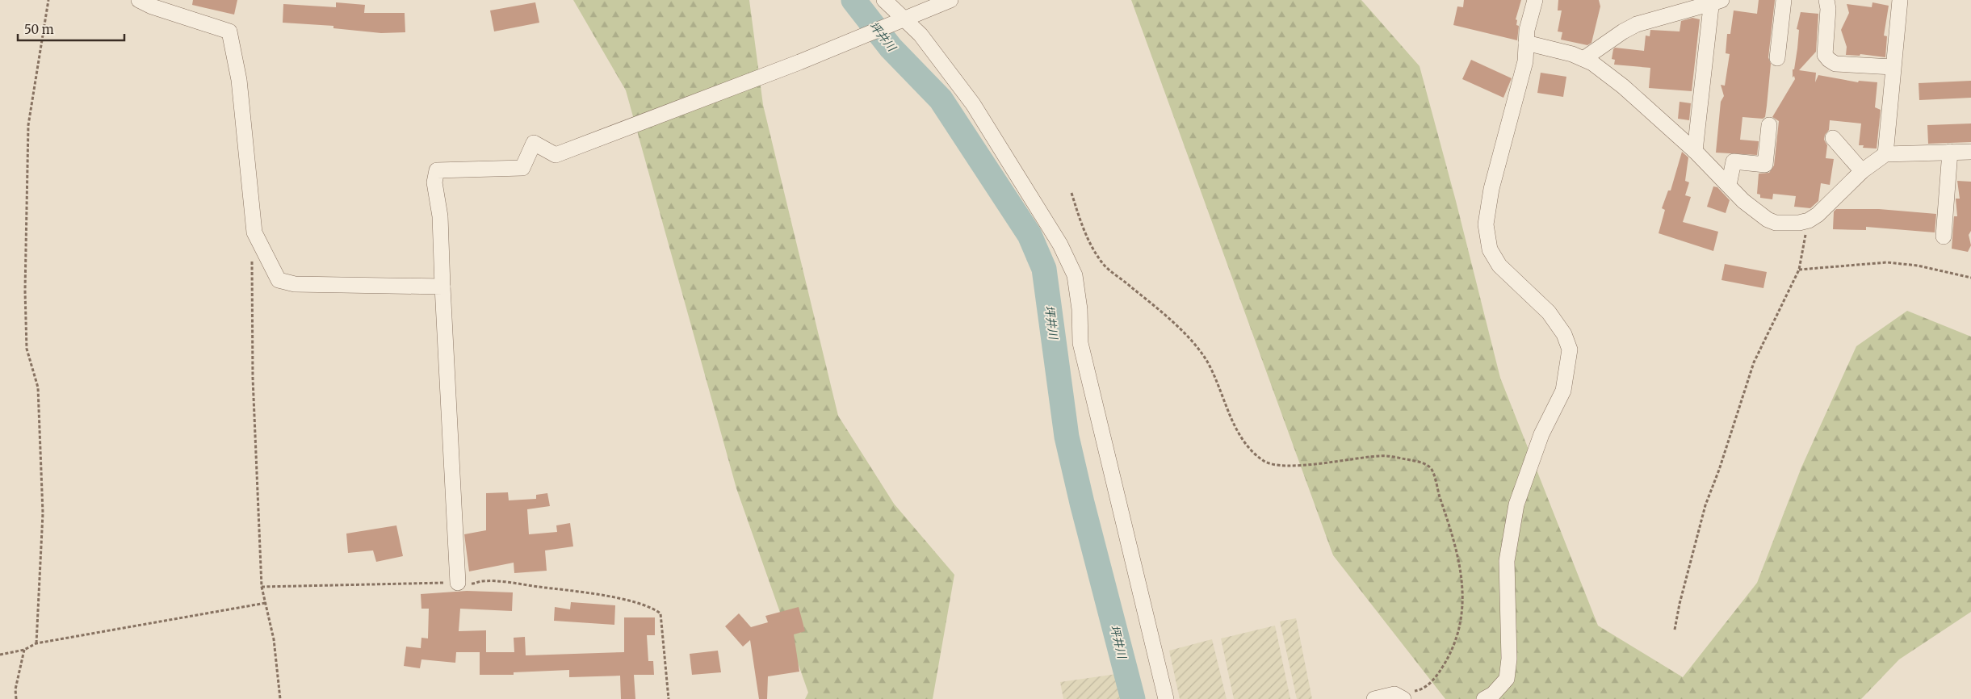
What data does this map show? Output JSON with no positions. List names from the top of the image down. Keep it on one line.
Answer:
{"water":["坪井川"],"scale_bar":"50 m"}
